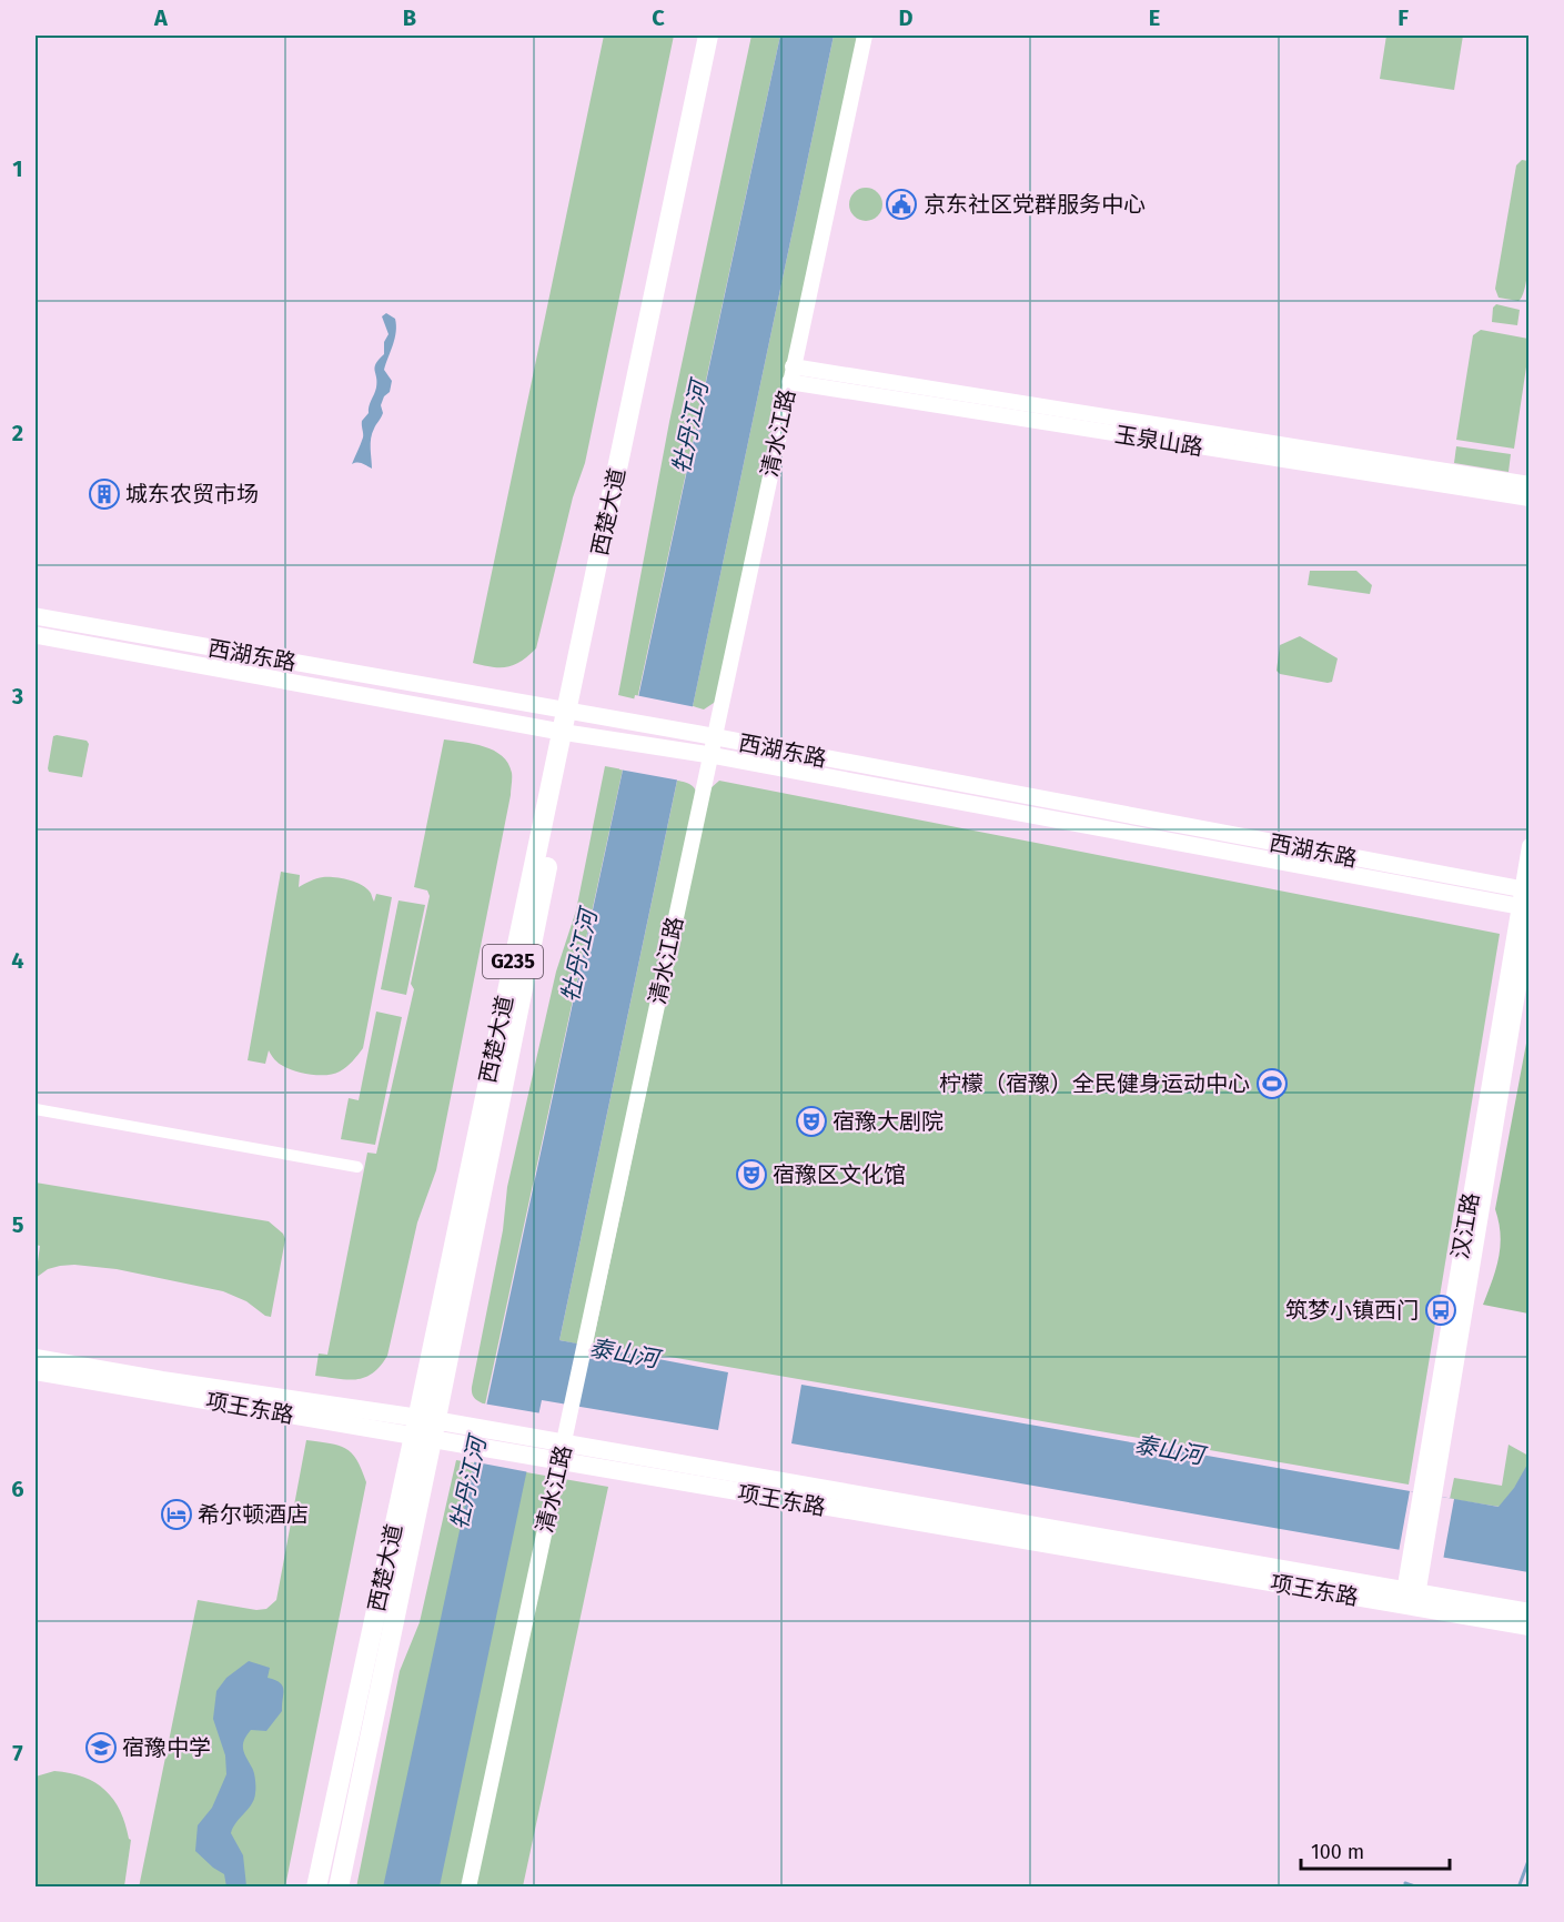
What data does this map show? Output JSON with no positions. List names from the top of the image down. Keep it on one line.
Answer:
{"streets":{"highway":["西楚大道","G235"],"main road":["西湖东路","项王东路"],"street":["清水江路","玉泉山路","汉江路"]},"crossings":[["清水江路","玉泉山路"],["清水江路","西湖东路"],["清水江路","项王东路"],["西楚大道","西湖东路"],["西楚大道","项王东路"],["西湖东路","汉江路"],["汉江路","项王东路"]],"water":["牡丹江河","泰山河"],"places":{"public building":["京东社区党群服务中心"],"building":["城东农贸市场"],"sports":["柠檬（宿豫）全民健身运动中心"],"theatre":["宿豫大剧院","宿豫区文化馆"],"bus stop":["筑梦小镇西门"],"hotel":["希尔顿酒店"],"school or university":["宿豫中学"]},"scale_bar":"100 m","grid":{"columns":["A","B","C","D","E","F"],"rows":["1","2","3","4","5","6","7"]}}
